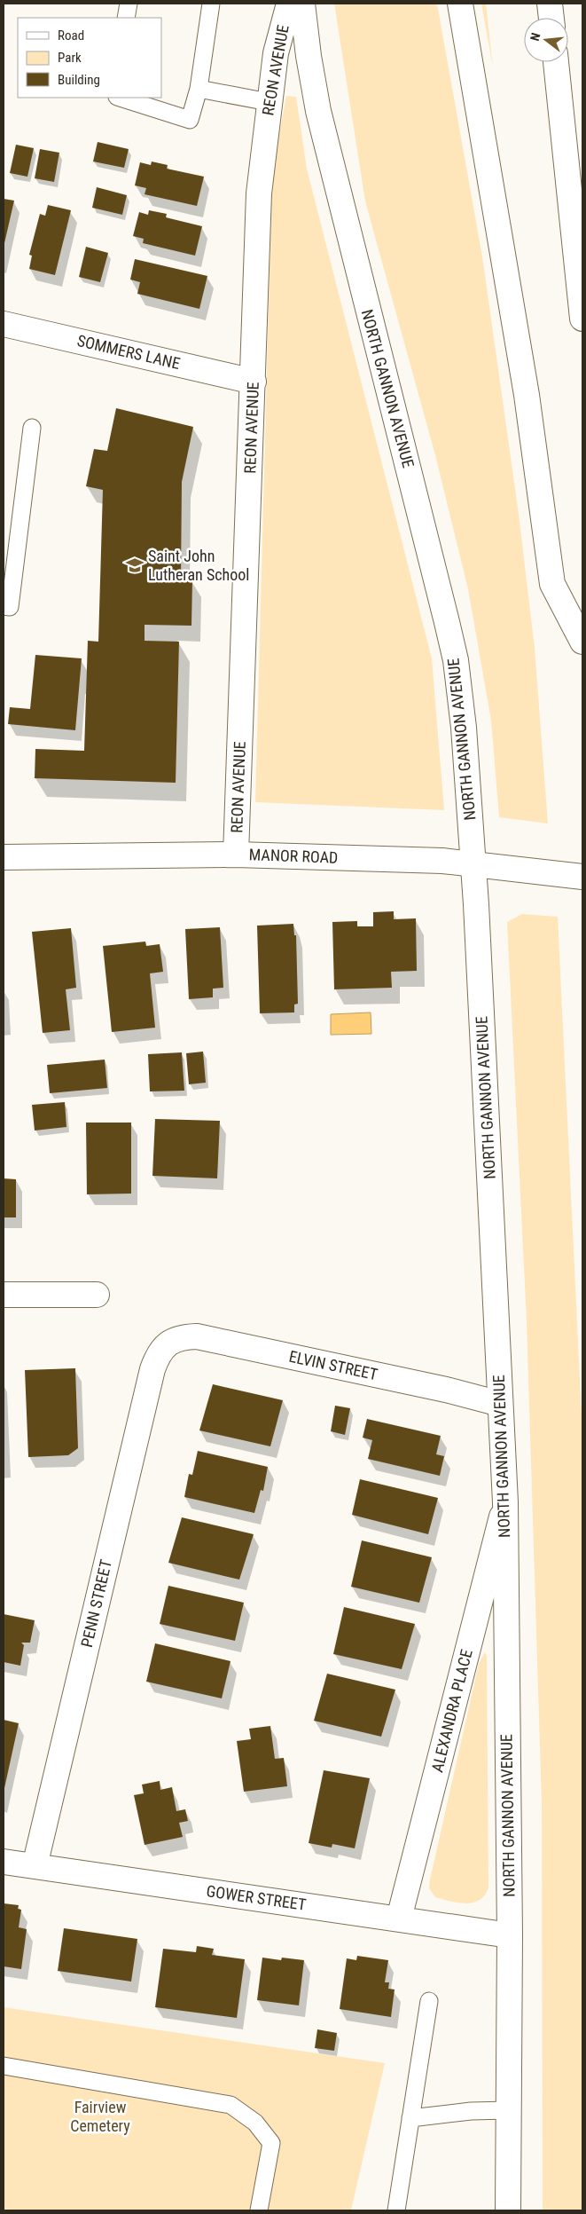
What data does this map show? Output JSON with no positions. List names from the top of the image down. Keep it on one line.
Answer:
{"streets":{"main road":["REON AVENUE","SOMMERS LANE","NORTH GANNON AVENUE","MANOR ROAD","ELVIN STREET","PENN STREET","ALEXANDRA PLACE","GOWER STREET"]},"crossings":[["REON AVENUE","SOMMERS LANE"],["REON AVENUE","MANOR ROAD"],["NORTH GANNON AVENUE","MANOR ROAD"],["NORTH GANNON AVENUE","ELVIN STREET"],["NORTH GANNON AVENUE","ALEXANDRA PLACE"],["NORTH GANNON AVENUE","GOWER STREET"],["ELVIN STREET","PENN STREET"],["PENN STREET","GOWER STREET"],["ALEXANDRA PLACE","GOWER STREET"]],"parks":["Fairview Cemetery"],"places":{"school or university":["Saint John Lutheran School"]},"legend":["Road","Park","Building"],"north":"left"}
